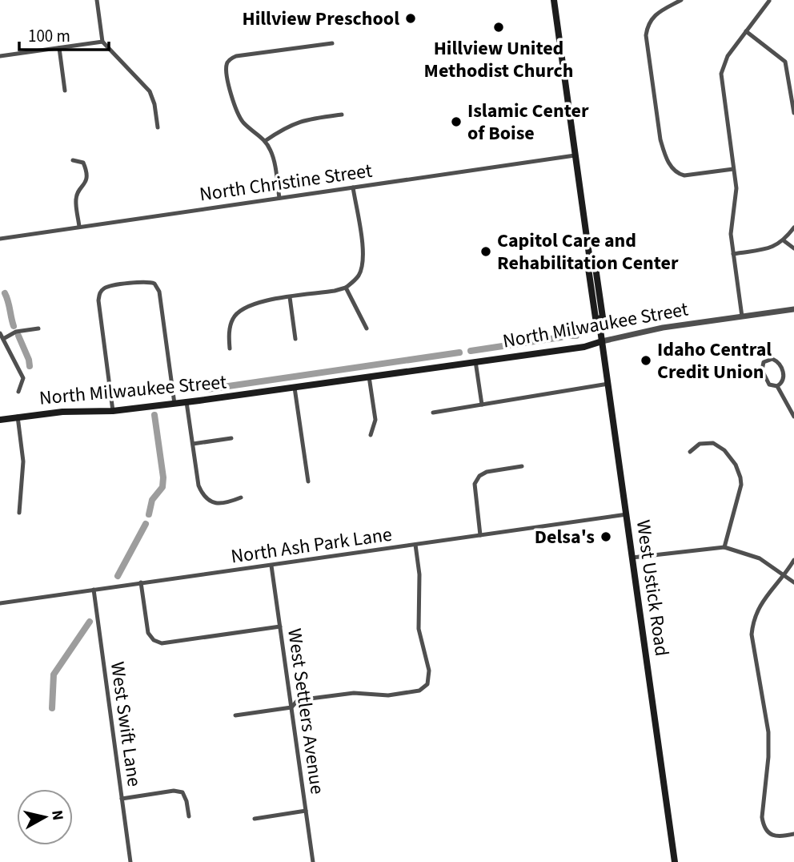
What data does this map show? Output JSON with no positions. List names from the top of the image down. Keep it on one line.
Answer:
{"streets":{"main road":["North Milwaukee Street","West Ustick Road"],"street":["North Christine Street","North Ash Park Lane","West Settlers Avenue","West Swift Lane"]},"crossings":[["North Christine Street","West Ustick Road"],["North Milwaukee Street","West Ustick Road"],["North Ash Park Lane","West Ustick Road"],["North Ash Park Lane","West Settlers Avenue"],["North Ash Park Lane","West Swift Lane"]],"places":["Hillview Preschool","Hillview United Methodist Church","Islamic Center of Boise","Capitol Care and Rehabilitation Center","Idaho Central Credit Union","Delsa's"],"scale_bar":"100 m","north":"right"}
